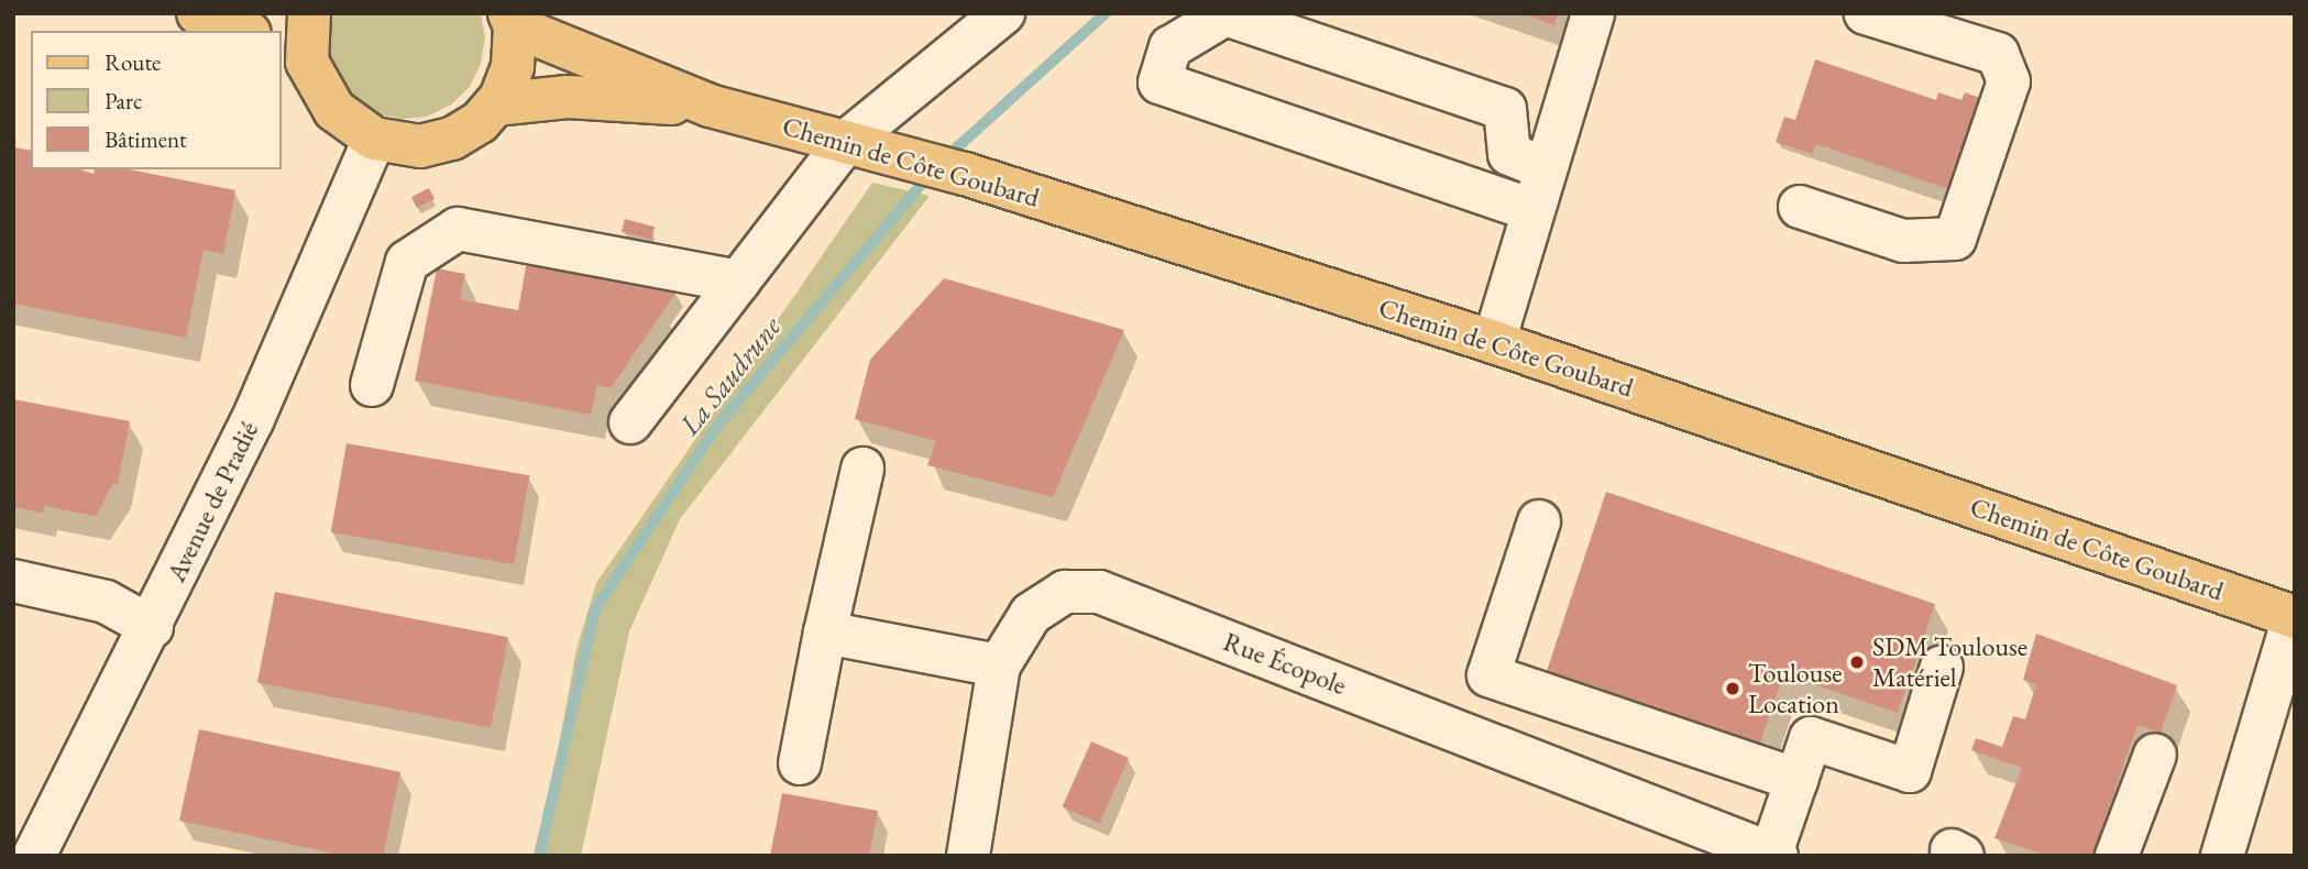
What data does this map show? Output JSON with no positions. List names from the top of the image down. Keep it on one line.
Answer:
{"streets":{"main road":["Chemin de Côte Goubard"],"street":["Avenue de Pradié","Rue Écopole"]},"water":["La Saudrune"],"places":["SDM Toulouse Matériel","Toulouse Location"],"legend":["Route","Parc","Bâtiment"]}
